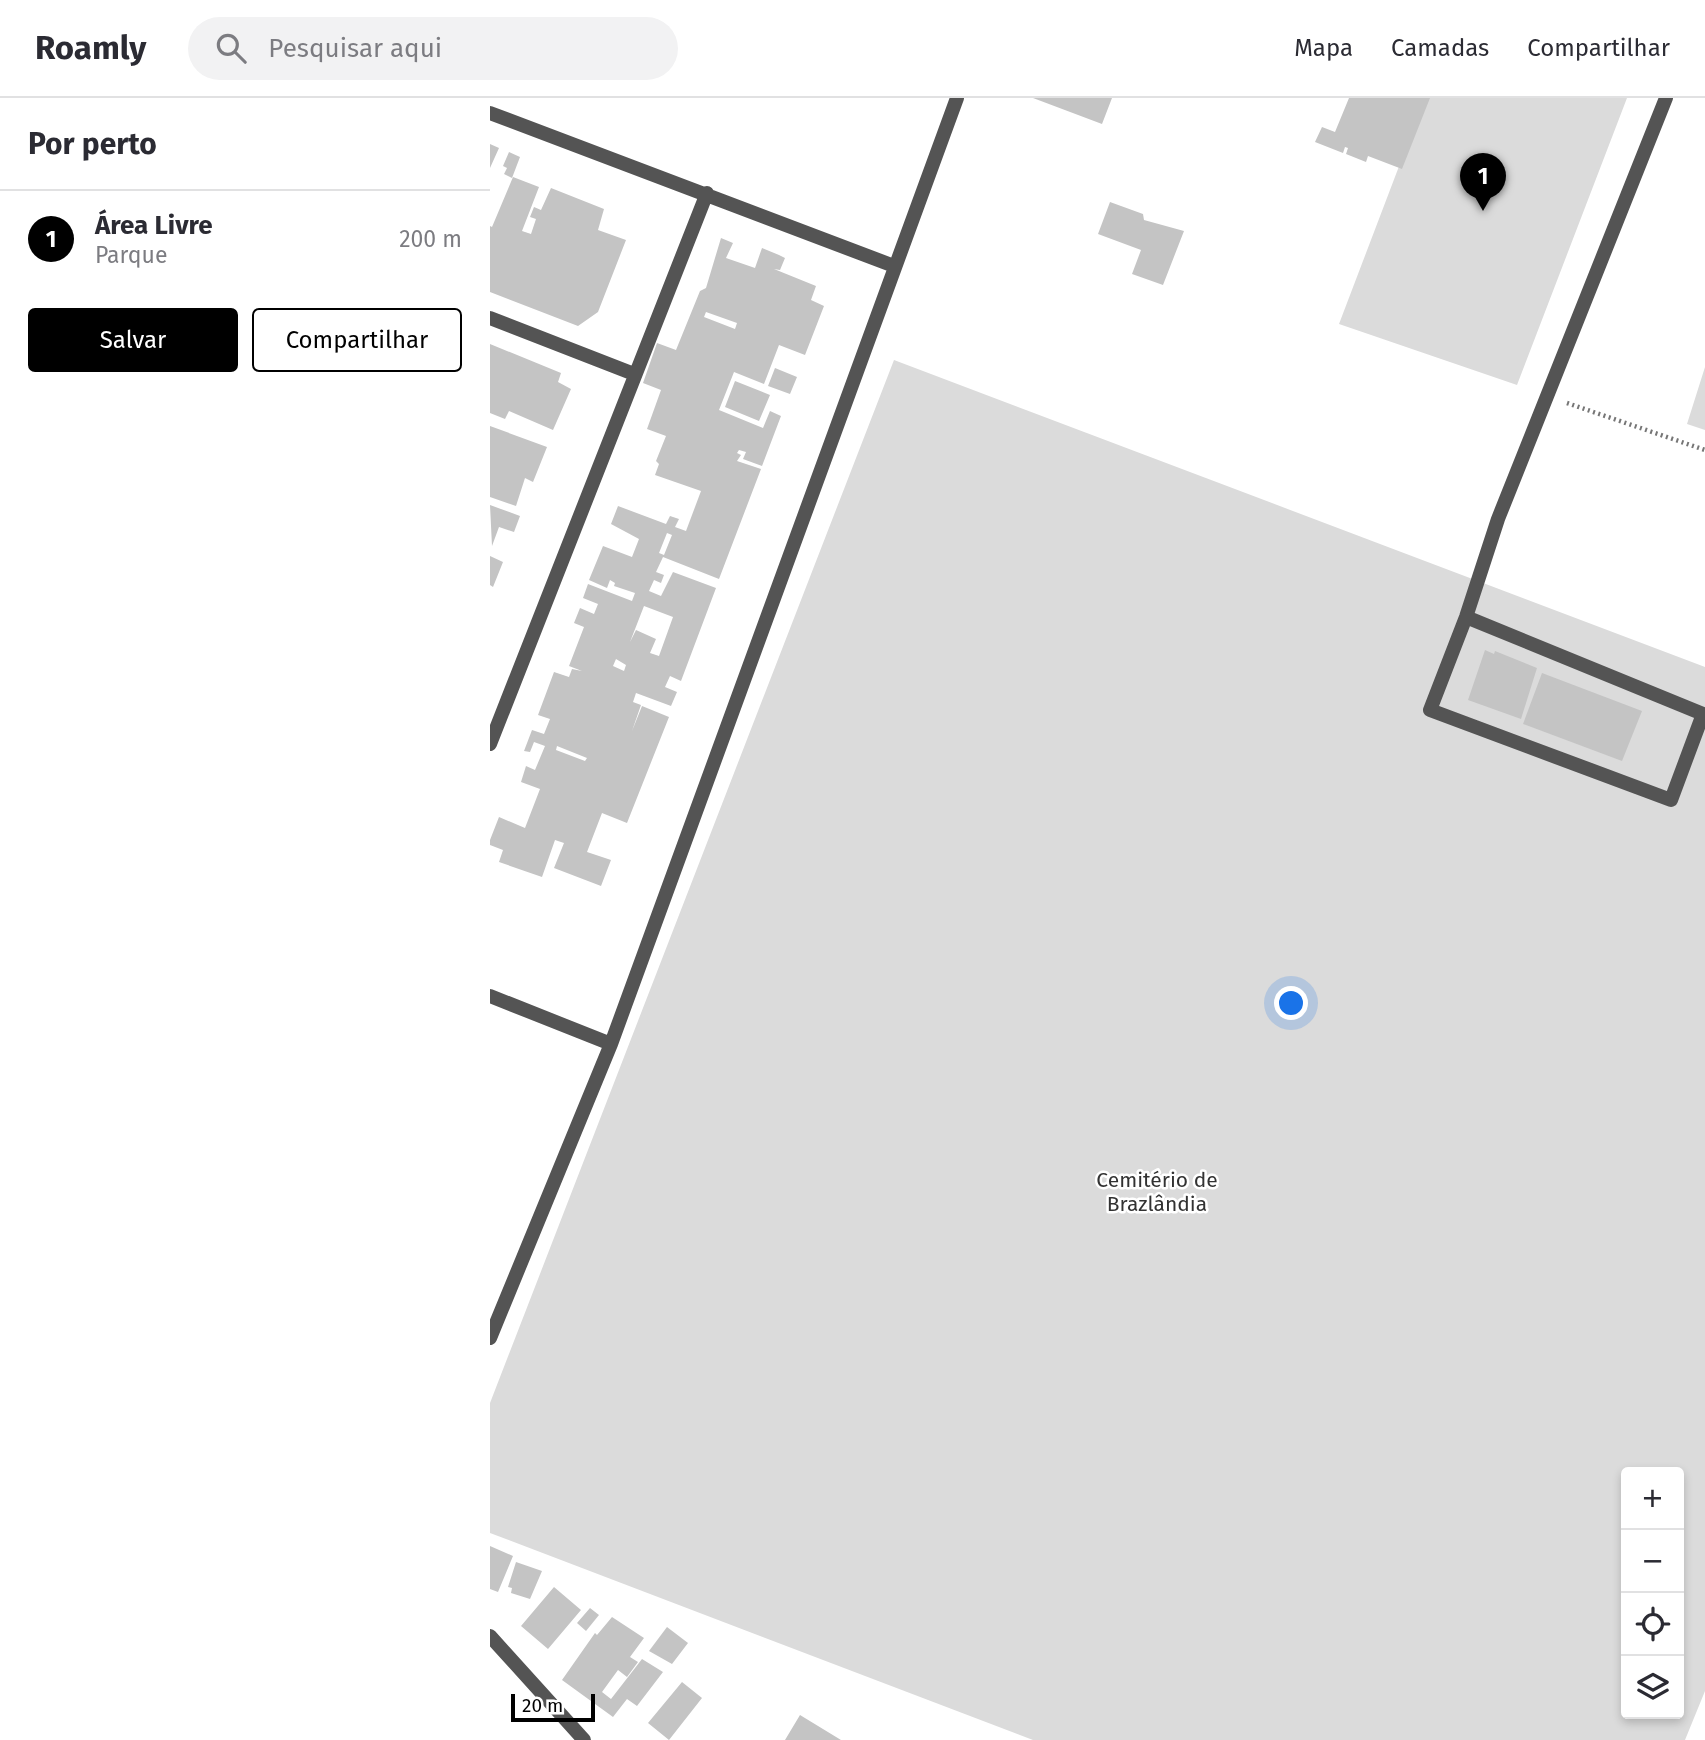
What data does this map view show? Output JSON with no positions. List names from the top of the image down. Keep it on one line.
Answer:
{"parks":["Cemitério de Brazlândia"],"scale_bar":"20 m","page":{"header":"Roamly","search":"Pesquisar aqui","nav":["Mapa","Camadas","Compartilhar"],"heading":"Por perto","pins":"1","list":[{"mark":"1","name":"Área Livre","note":"Parque","value":"200 m"}],"buttons":["Salvar","Compartilhar"],"map_buttons":["+","−"],"scale":"20 m"}}
